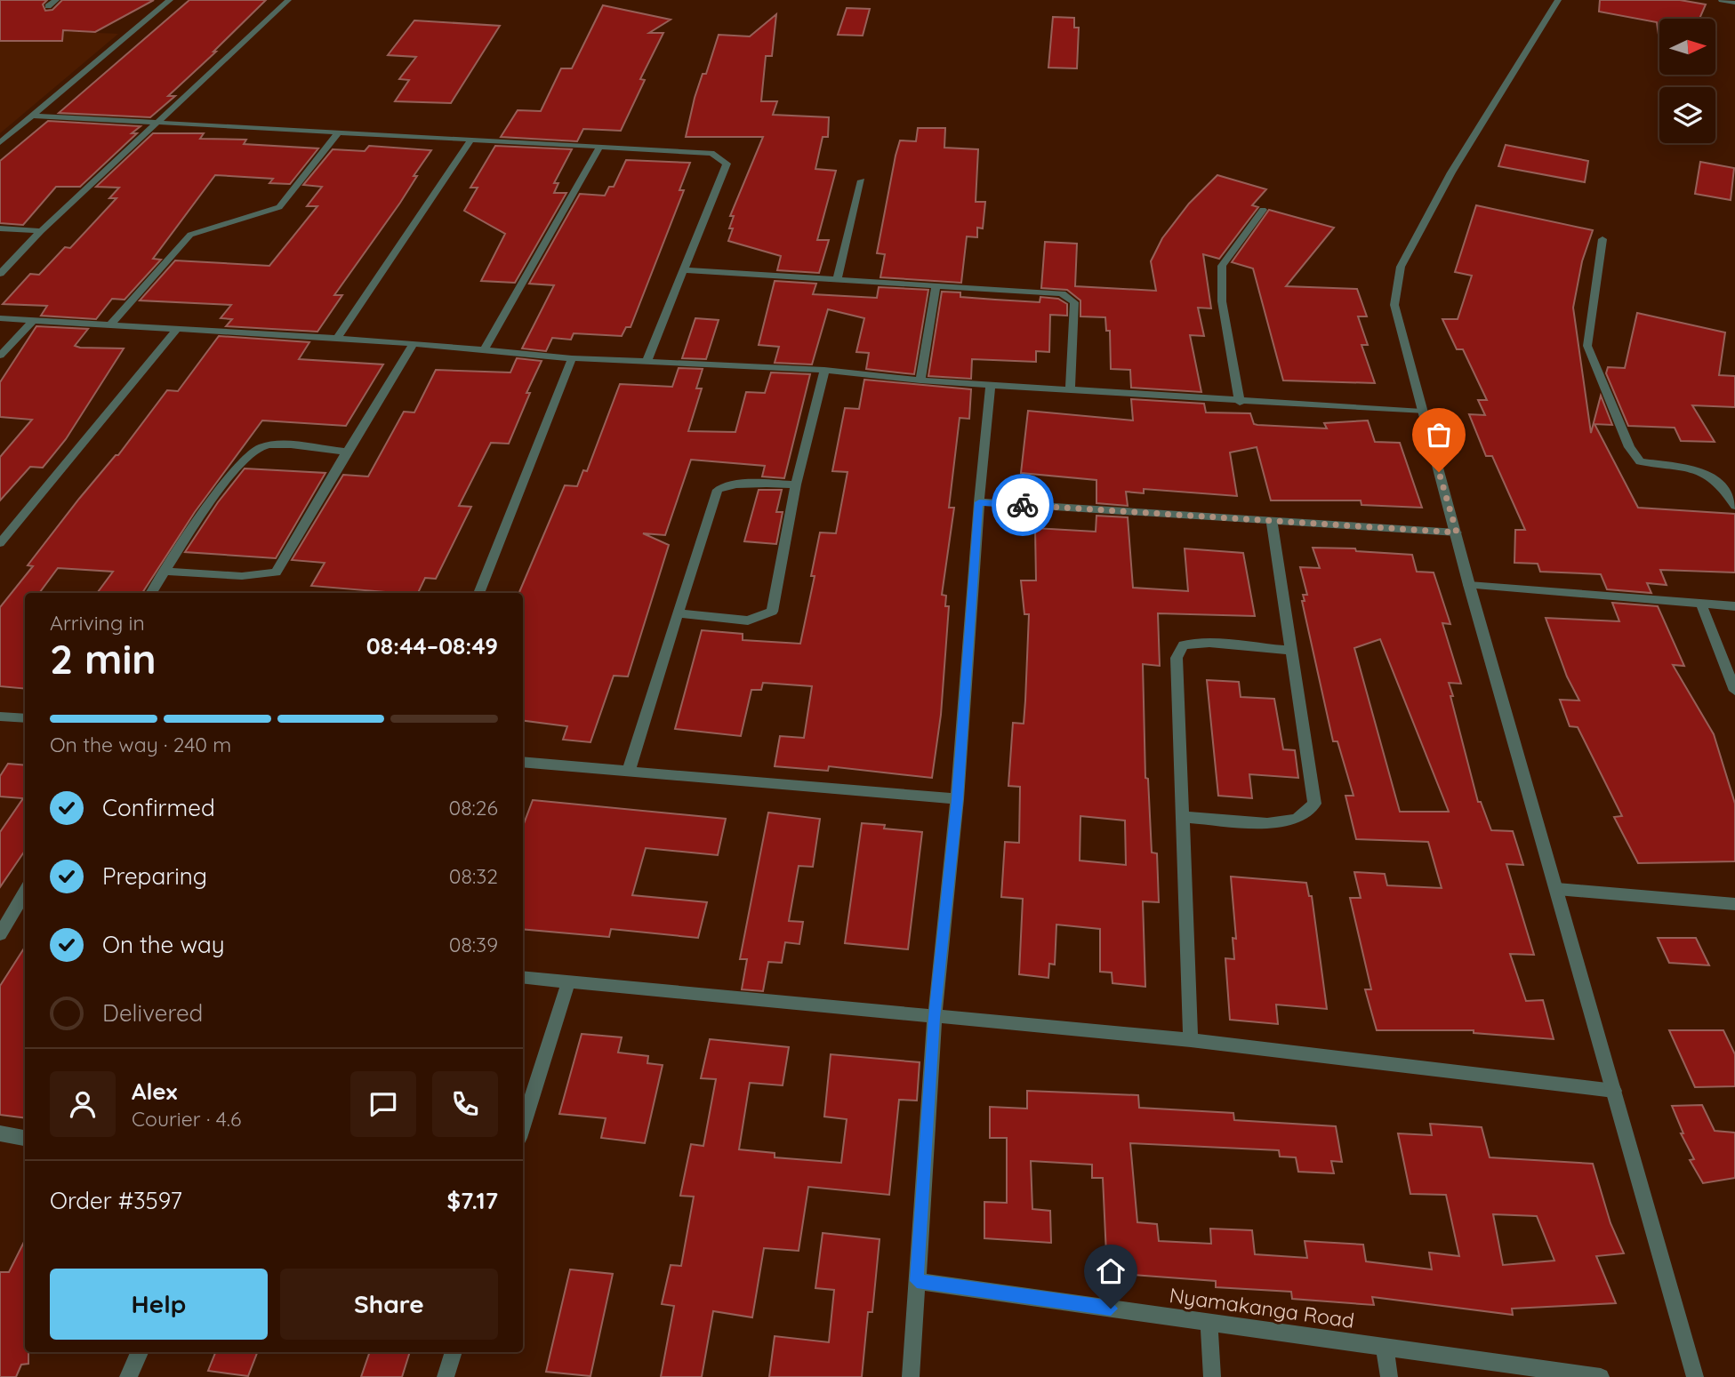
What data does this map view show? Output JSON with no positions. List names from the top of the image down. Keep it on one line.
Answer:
{"streets":{"street":["Nyamakanga Road"]},"north":"right","page":{"heading":["2 min","Arriving in","08:44–08:49"],"panel":["Alex","Courier · 4.6","Order #3597","$7.17"],"bar":"On the way · 240 m","list":[["Confirmed","08:26"],["Preparing","08:32"],["On the way","08:39"],"Delivered"],"buttons":["Help","Share"]}}
